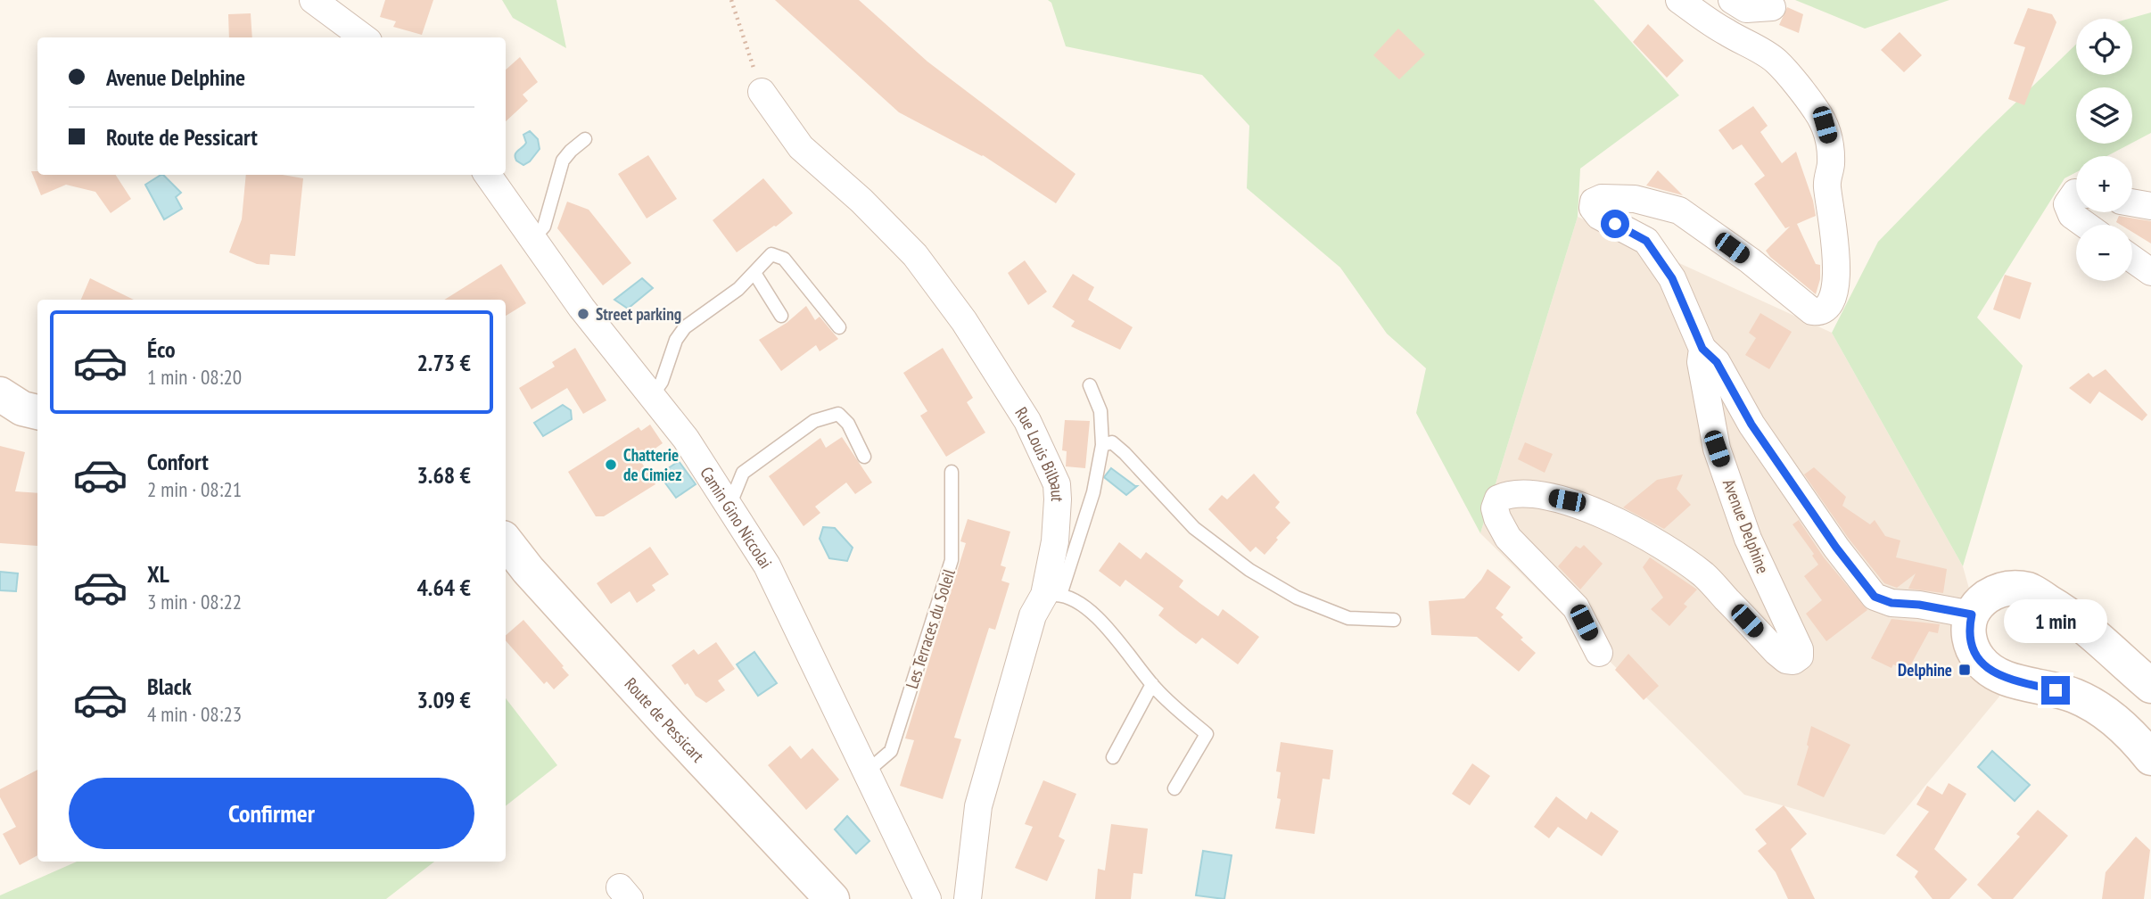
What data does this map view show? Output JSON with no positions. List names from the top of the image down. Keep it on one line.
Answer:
{"streets":{"street":["Rue Louis Bilbaut","Camin Gino Niccolai","Avenue Delphine","Route de Pessicart"],"lane":["Les Terraces du Soleil"]},"crossings":[["Camin Gino Niccolai","Les Terraces du Soleil"]],"places":{"other":["Street parking","Chatterie de Cimiez"],"transit":["Delphine"]},"page":{"map_buttons":["+","−"],"banner":["Avenue Delphine","Route de Pessicart"],"list":[{"name":"Éco","note":"1 min · 08:20","value":"2.73 €"},{"name":"Confort","note":"2 min · 08:21","value":"3.68 €"},{"name":"XL","note":"3 min · 08:22","value":"4.64 €"},{"name":"Black","note":"4 min · 08:23","value":"3.09 €"}],"bubble":"1 min","buttons":"Confirmer"}}
